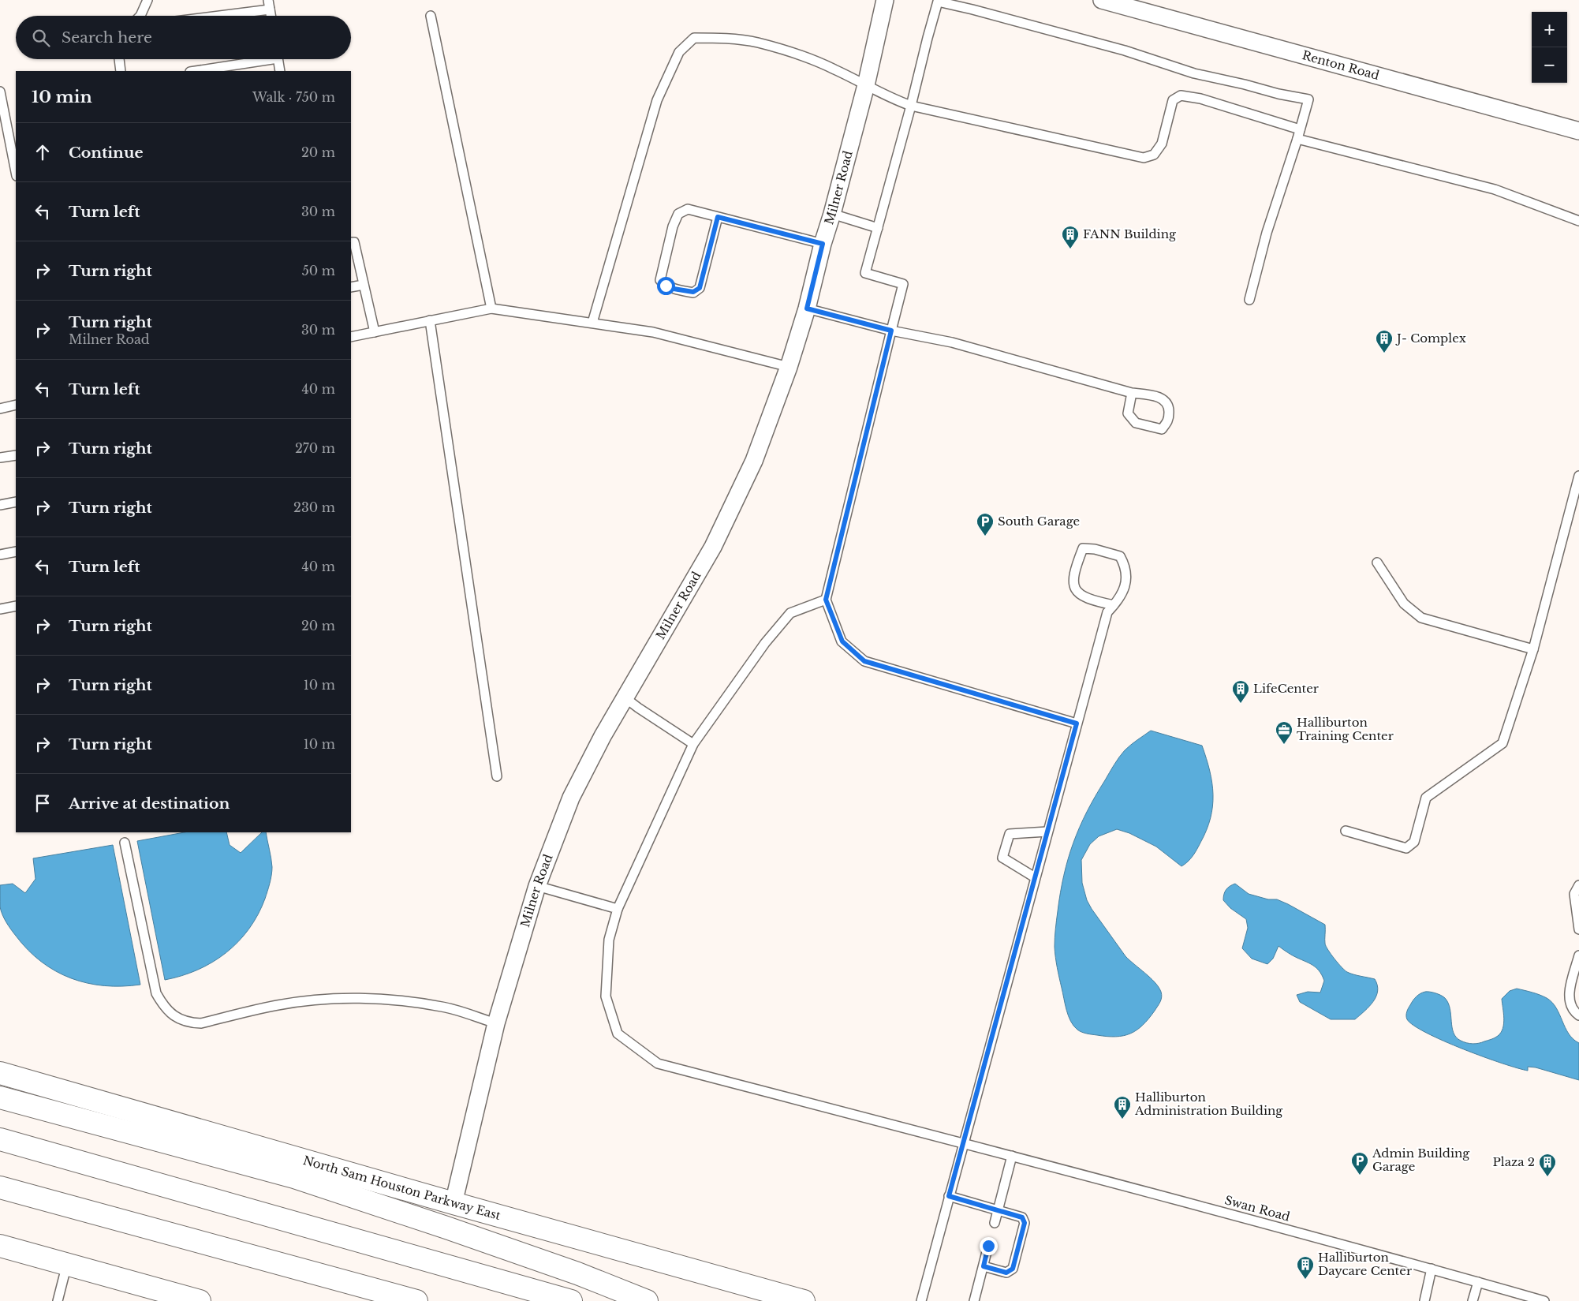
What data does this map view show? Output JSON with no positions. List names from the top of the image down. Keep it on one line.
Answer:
{"streets":{"main road":["North Sam Houston Parkway East"],"street":["Renton Road","Milner Road"],"lane":["Swan Road"]},"crossings":[["Milner Road","North Sam Houston Parkway East"]],"places":{"building":["FANN Building","J- Complex","LifeCenter","Halliburton Administration Building","Plaza 2","Halliburton Daycare Center"],"parking":["South Garage","Admin Building Garage"],"office":["Halliburton Training Center"]},"page":{"map_buttons":["+","−"],"search":"Search here","heading":["10 min","Walk · 750 m"],"list":[["Continue","20 m"],["Turn left","30 m"],["Turn right","50 m"],["Turn right","Milner Road","30 m"],["Turn left","40 m"],["Turn right","270 m"],["Turn right","230 m"],["Turn left","40 m"],["Turn right","20 m"],["Turn right","10 m"],["Turn right","10 m"],"Arrive at destination"]}}
